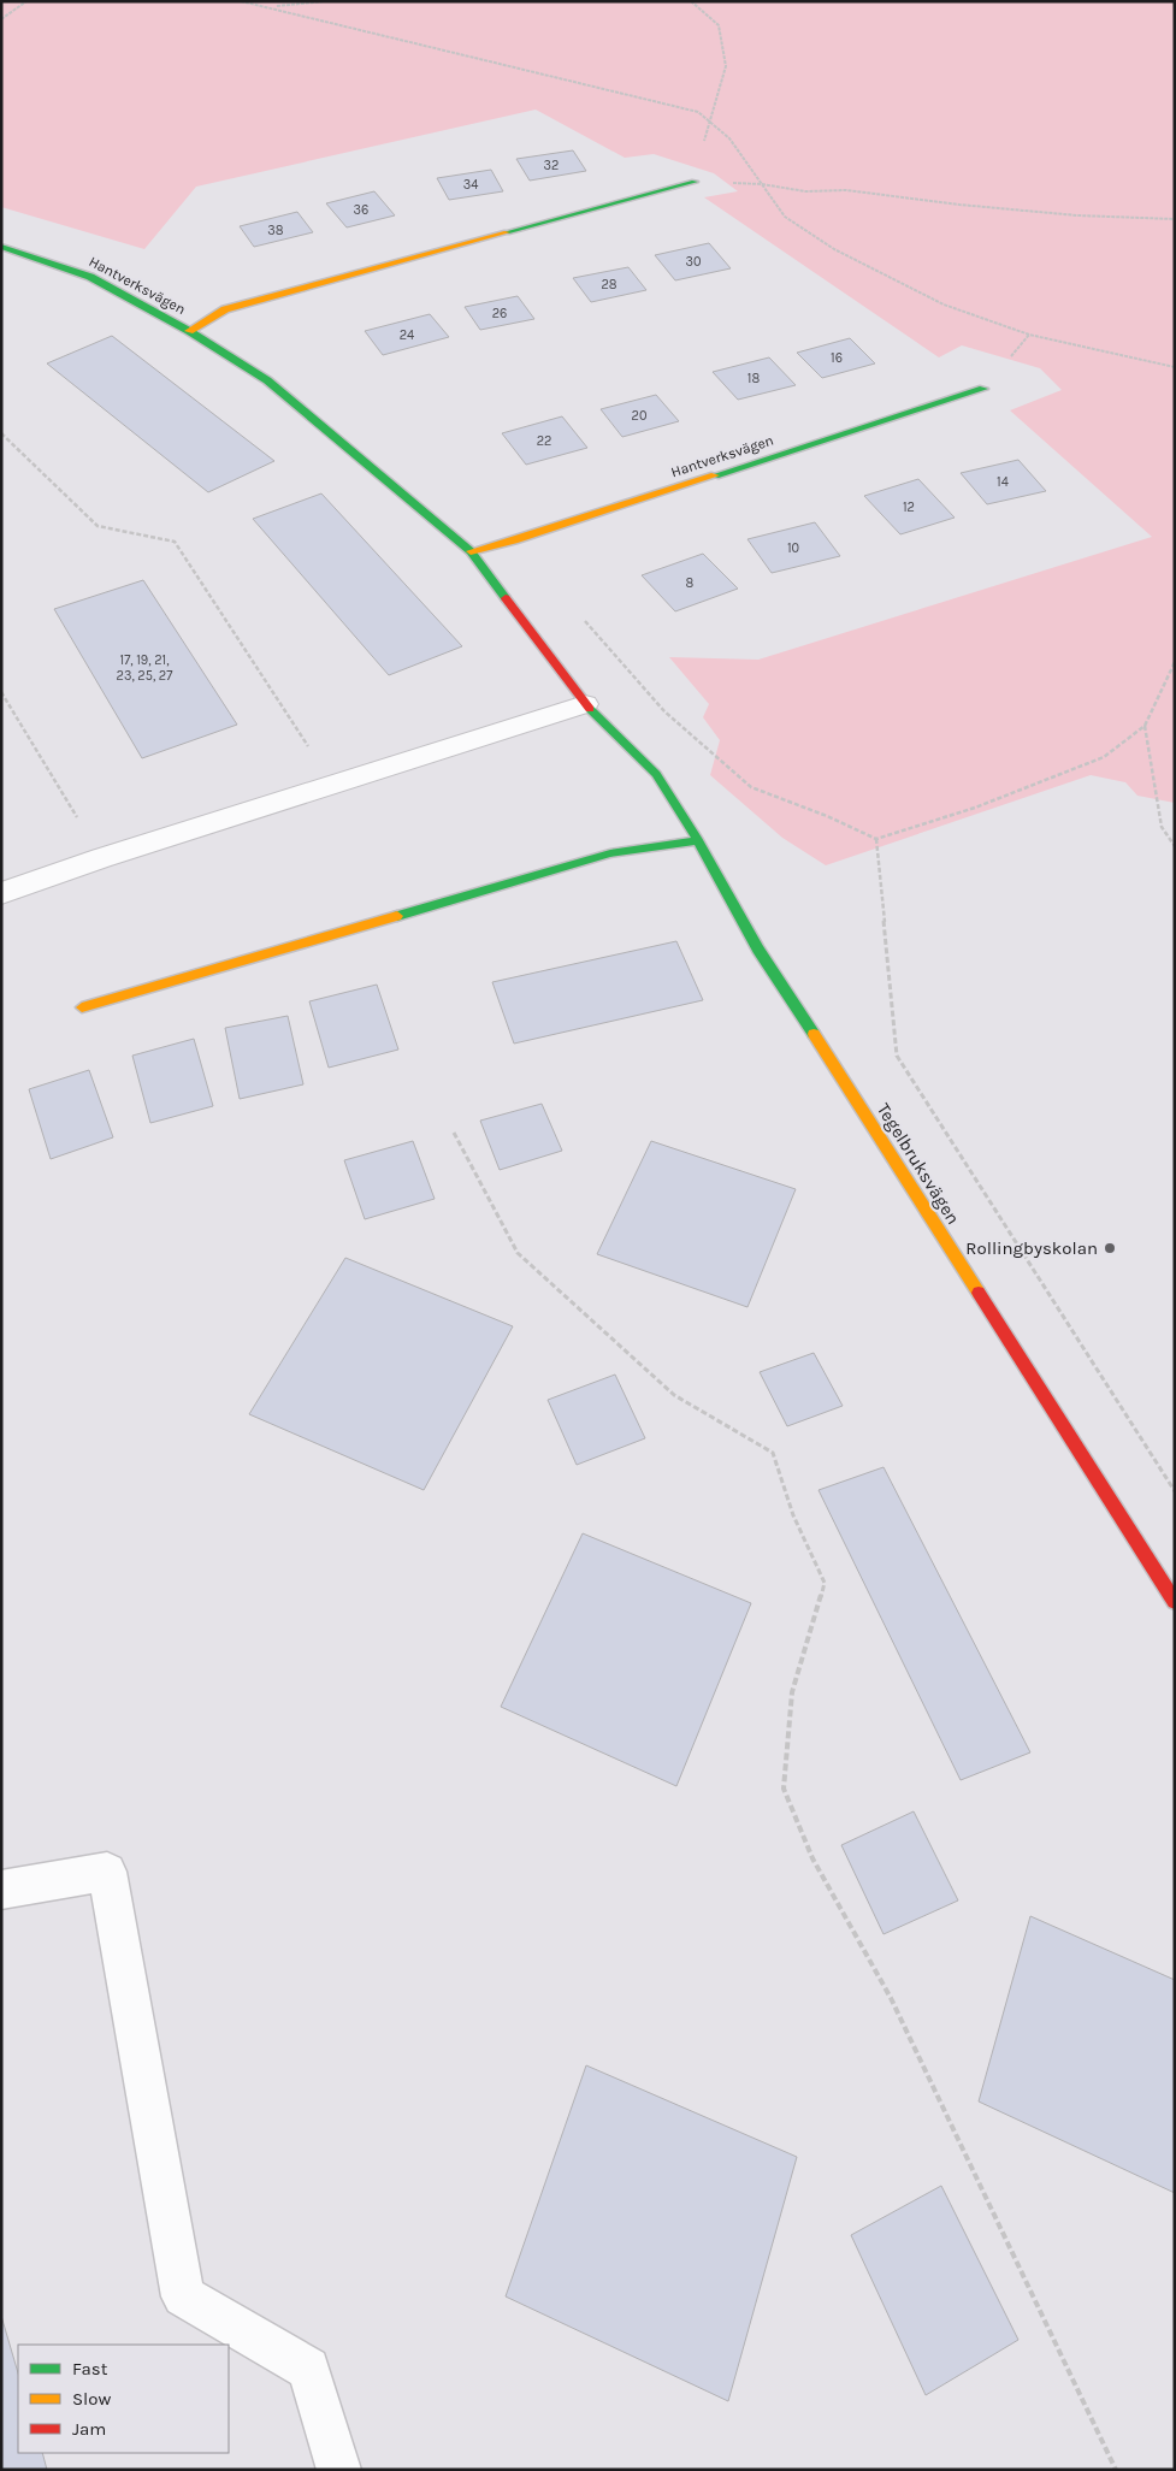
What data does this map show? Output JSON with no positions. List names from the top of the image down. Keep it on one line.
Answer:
{"streets":{"street":["Hantverksvägen","Tegelbruksvägen"]},"crossings":[["Hantverksvägen","Tegelbruksvägen"]],"places":["Rollingbyskolan"],"house_numbers":["32","34","36","38","30","28","26","24","16","18","20","22","14","12","10","8","17, 19, 21, 23, 25, 27"],"legend":["Fast","Slow","Jam"]}
